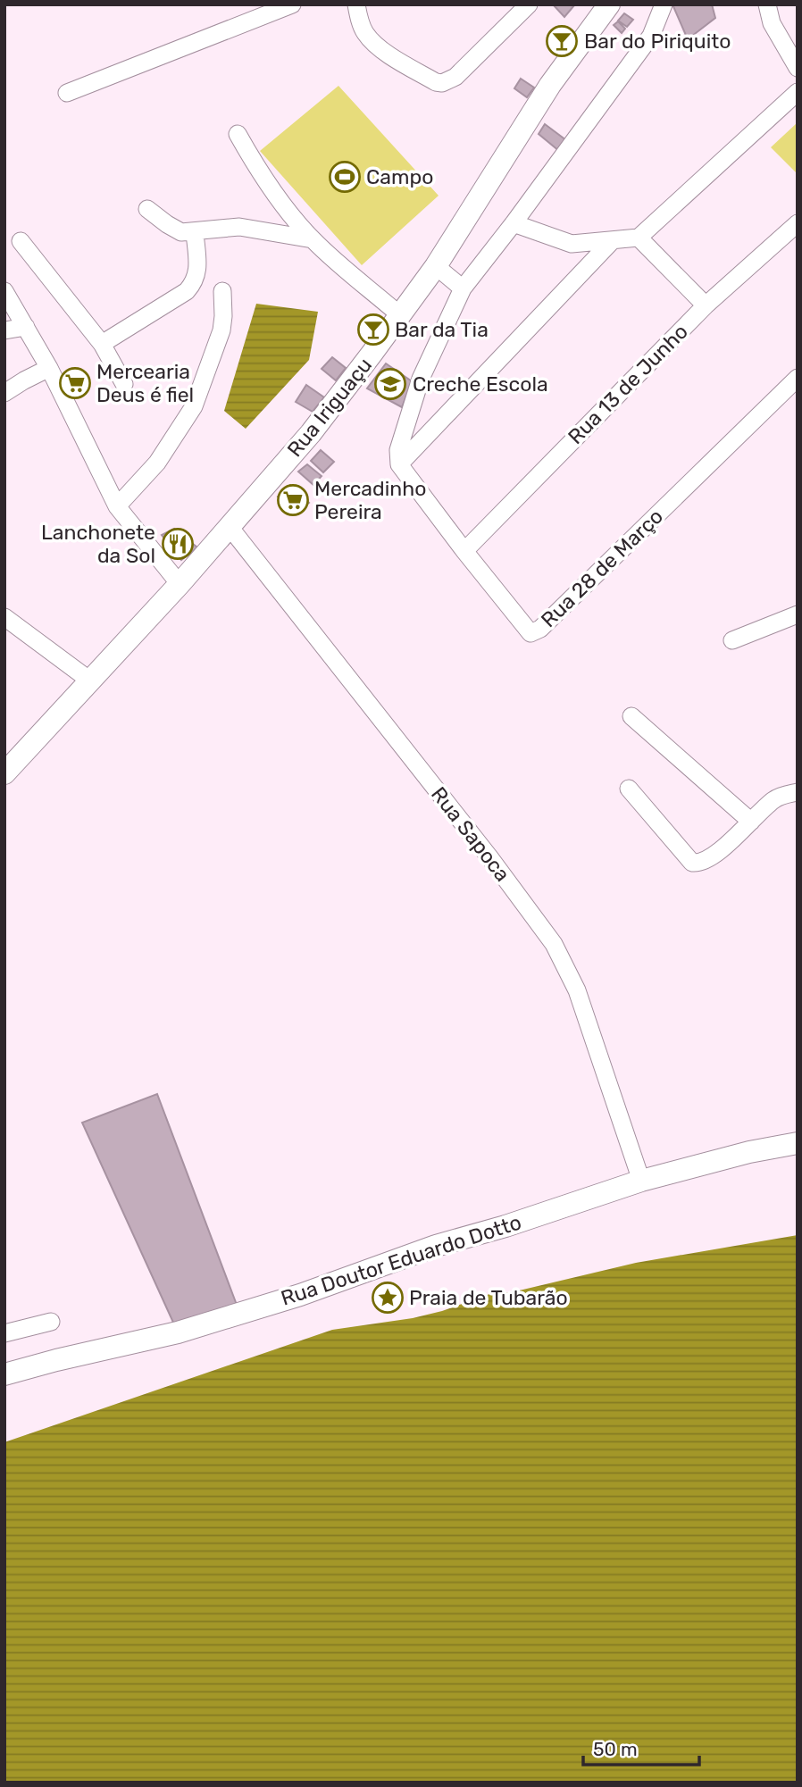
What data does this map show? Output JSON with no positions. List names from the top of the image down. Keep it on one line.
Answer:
{"streets":{"main road":["Rua Iriguaçu","Rua Doutor Eduardo Dotto"],"street":["Rua 13 de Junho","Rua 28 de Março","Rua Sapoca"]},"crossings":[["Rua 13 de Junho","Rua 28 de Março"],["Rua Iriguaçu","Rua Sapoca"],["Rua Sapoca","Rua Doutor Eduardo Dotto"]],"places":{"bar":["Bar do Piriquito","Bar da Tia"],"sports":["Campo"],"supermarket":["Mercearia Deus é fiel","Mercadinho Pereira"],"school or university":["Creche Escola"],"restaurant":["Lanchonete da Sol"],"place":["Praia de Tubarão"]},"scale_bar":"50 m"}
